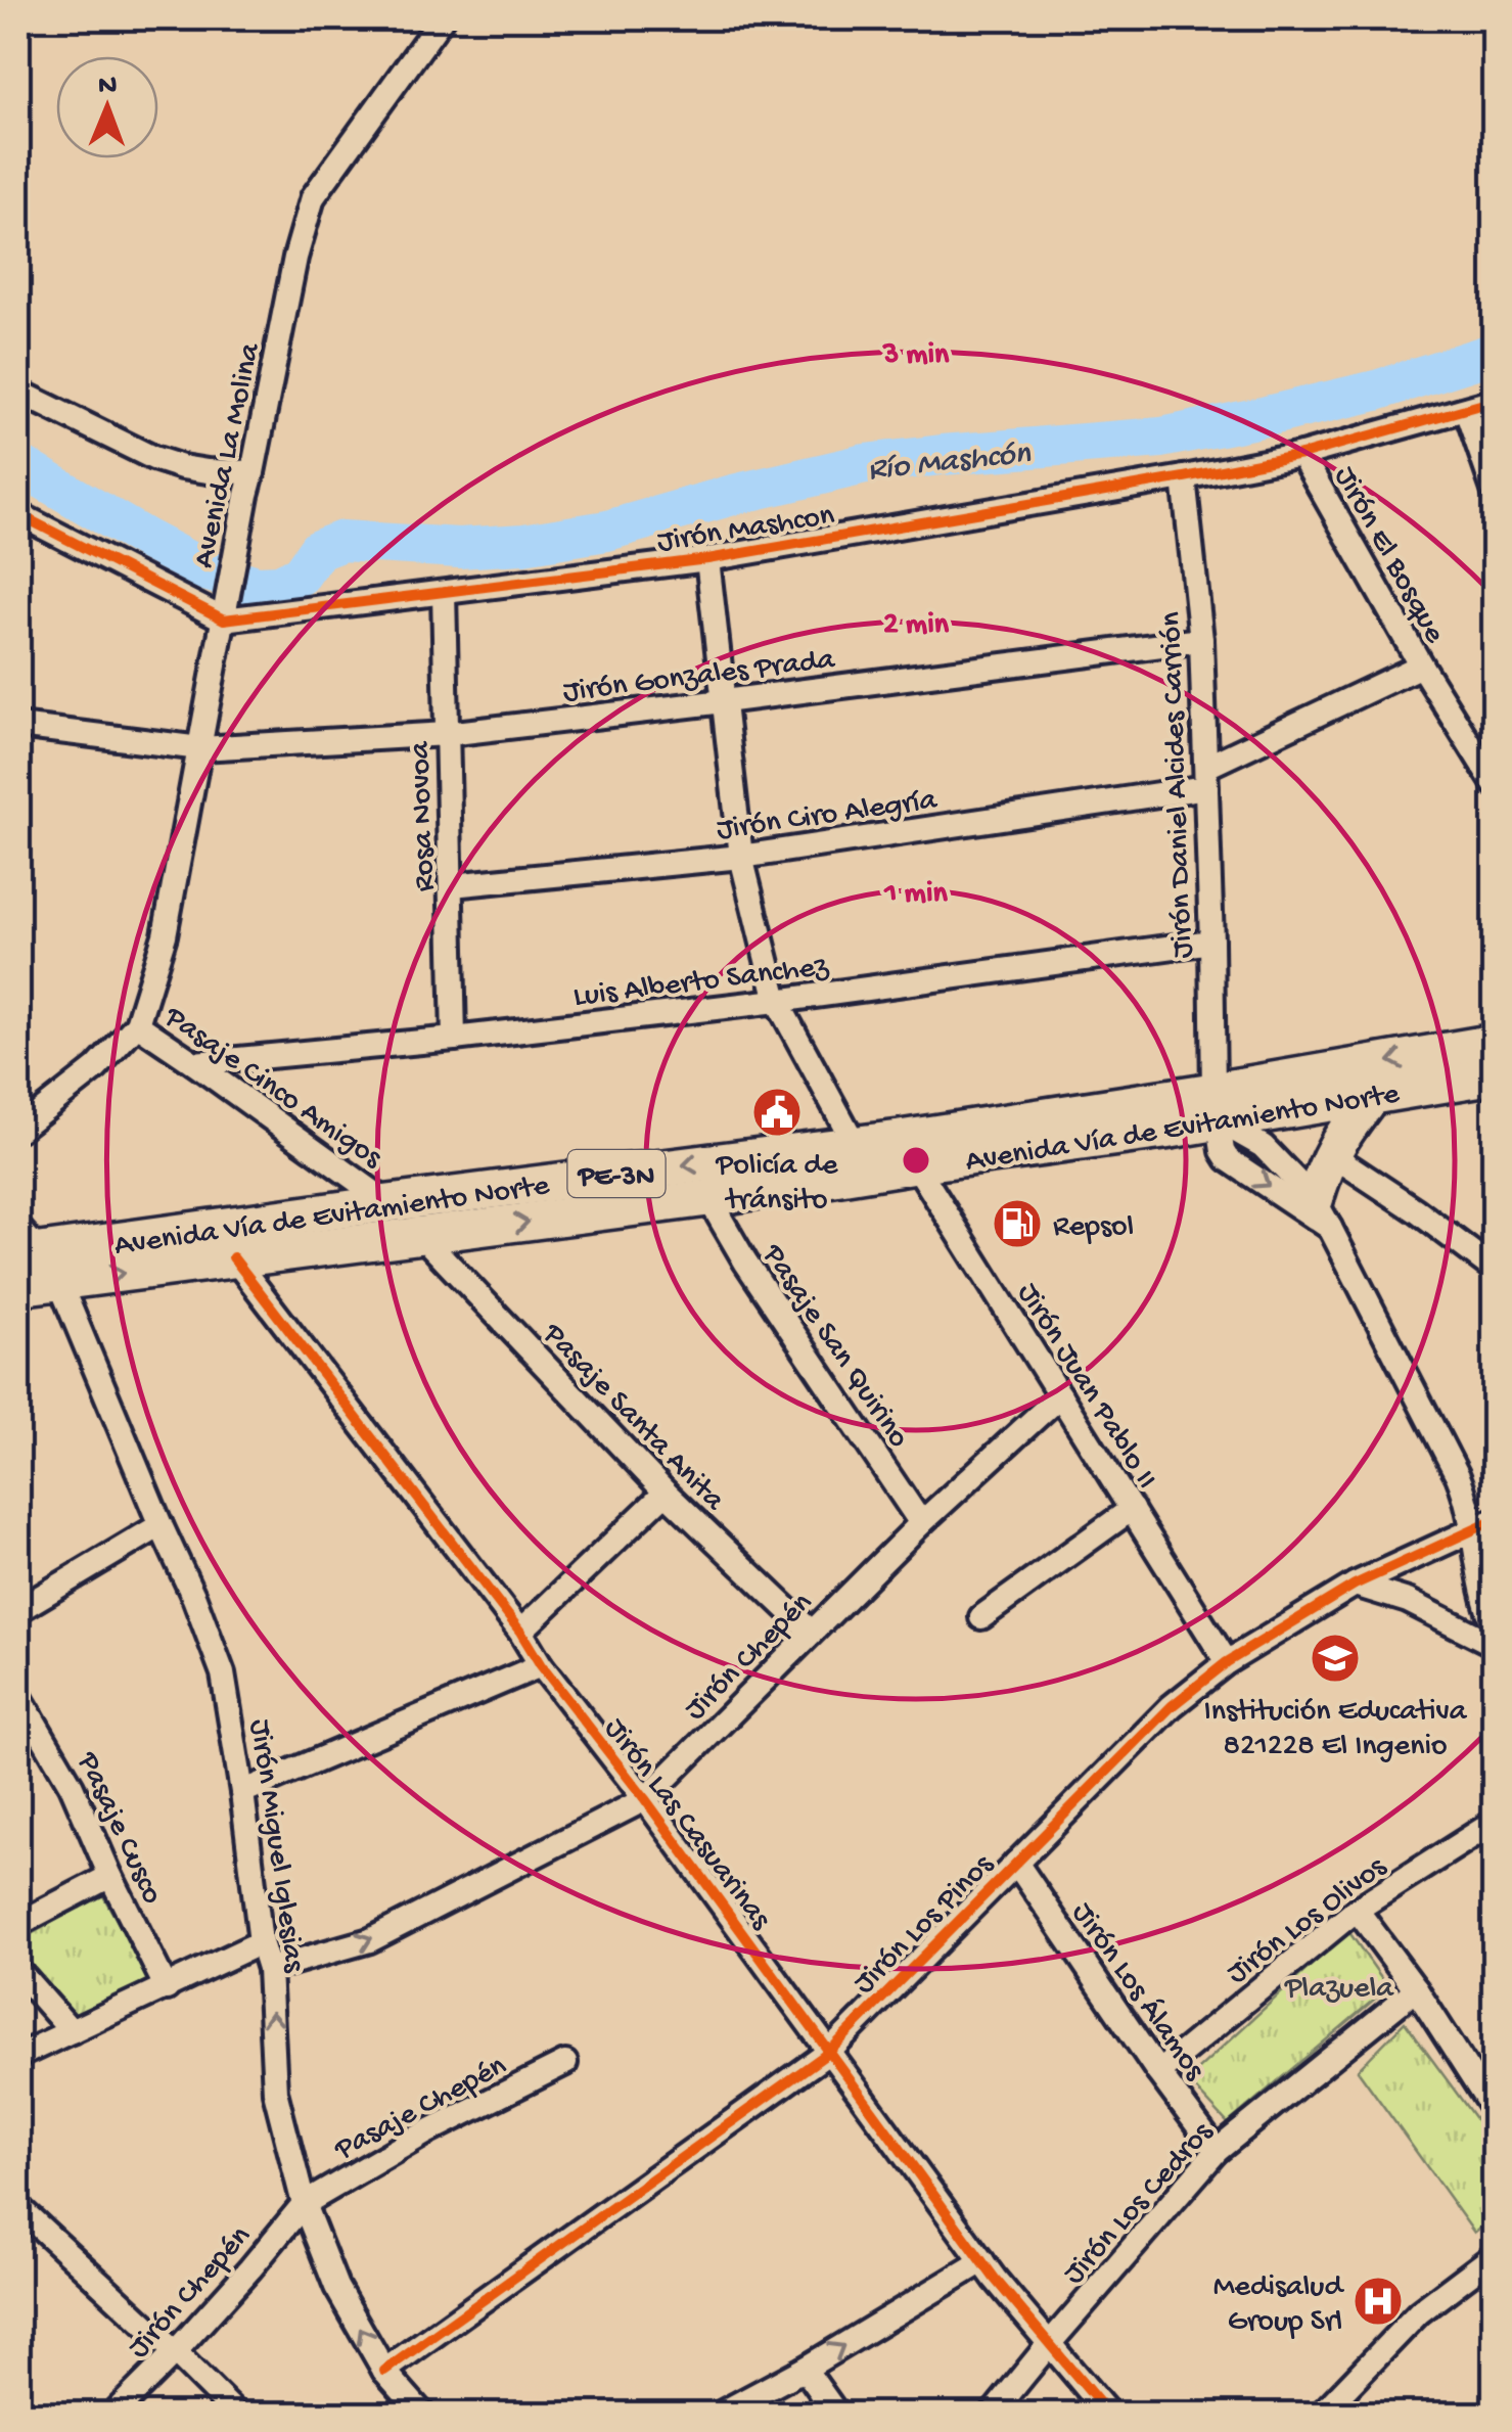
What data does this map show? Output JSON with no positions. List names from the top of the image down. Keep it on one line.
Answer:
{"streets":{"highway":["Avenida Vía de Evitamiento Norte","PE-3N"],"street":["Avenida La Molina","Jirón Mashcon","Jirón El Bosque","Jirón Gonzales Prada","Jirón Daniel Alcides Carrión","Jirón Ciro Alegría","Rosa Novoa","Luis Alberto Sanchez","Pasaje Cinco Amigos","Pasaje San Quirino","Jirón Juan Pablo II","Pasaje Santa Anita","Jirón Chepén","Jirón Las Casuarinas","Pasaje Cusco","Jirón Miguel Iglesias","Jirón Los Olivos","Jirón Los Pinos","Jirón Los Álamos","Pasaje Chepén","Jirón Los Cedros"]},"crossings":[["Avenida La Molina","Jirón Mashcon"],["Avenida La Molina","Jirón Gonzales Prada"],["Avenida La Molina","Pasaje Cinco Amigos"],["Jirón Mashcon","Jirón El Bosque"],["Jirón Mashcon","Jirón Daniel Alcides Carrión"],["Jirón Mashcon","Rosa Novoa"],["Jirón El Bosque","Jirón Ciro Alegría"],["Jirón Gonzales Prada","Jirón Daniel Alcides Carrión"],["Jirón Gonzales Prada","Rosa Novoa"],["Jirón Daniel Alcides Carrión","Jirón Ciro Alegría"],["Jirón Daniel Alcides Carrión","Luis Alberto Sanchez"],["Jirón Daniel Alcides Carrión","Avenida Vía de Evitamiento Norte"],["Jirón Ciro Alegría","Rosa Novoa"],["Rosa Novoa","Luis Alberto Sanchez"],["Luis Alberto Sanchez","Pasaje Cinco Amigos"],["Pasaje Cinco Amigos","Avenida Vía de Evitamiento Norte"],["Pasaje Cinco Amigos","Pasaje Santa Anita"],["Avenida Vía de Evitamiento Norte","Pasaje San Quirino"],["Avenida Vía de Evitamiento Norte","Jirón Juan Pablo II"],["Avenida Vía de Evitamiento Norte","Pasaje Santa Anita"],["Avenida Vía de Evitamiento Norte","Jirón Las Casuarinas"],["Avenida Vía de Evitamiento Norte","Jirón Miguel Iglesias"],["Pasaje San Quirino","Jirón Chepén"],["Jirón Juan Pablo II","Jirón Chepén"],["Jirón Juan Pablo II","Jirón Los Pinos"],["Pasaje Santa Anita","Jirón Chepén"],["Jirón Chepén","Jirón Las Casuarinas"],["Jirón Chepén","Jirón Miguel Iglesias"],["Jirón Chepén","Pasaje Chepén"],["Jirón Las Casuarinas","Jirón Los Pinos"],["Jirón Las Casuarinas","Jirón Los Cedros"],["Jirón Miguel Iglesias","Jirón Los Pinos"],["Jirón Miguel Iglesias","Pasaje Chepén"],["Jirón Los Olivos","Jirón Los Álamos"],["Jirón Los Pinos","Jirón Los Álamos"],["Jirón Los Álamos","Jirón Los Cedros"]],"water":["Río Mashcón"],"parks":["Plazuela"],"places":{"public building":["Policía de tránsito"],"fuel station":["Repsol"],"school or university":["Institución Educativa 821228 El Ingenio"],"hospital":["Medisalud Group Srl"]},"north":"top","rings":["3 min","2 min","1 min"]}
